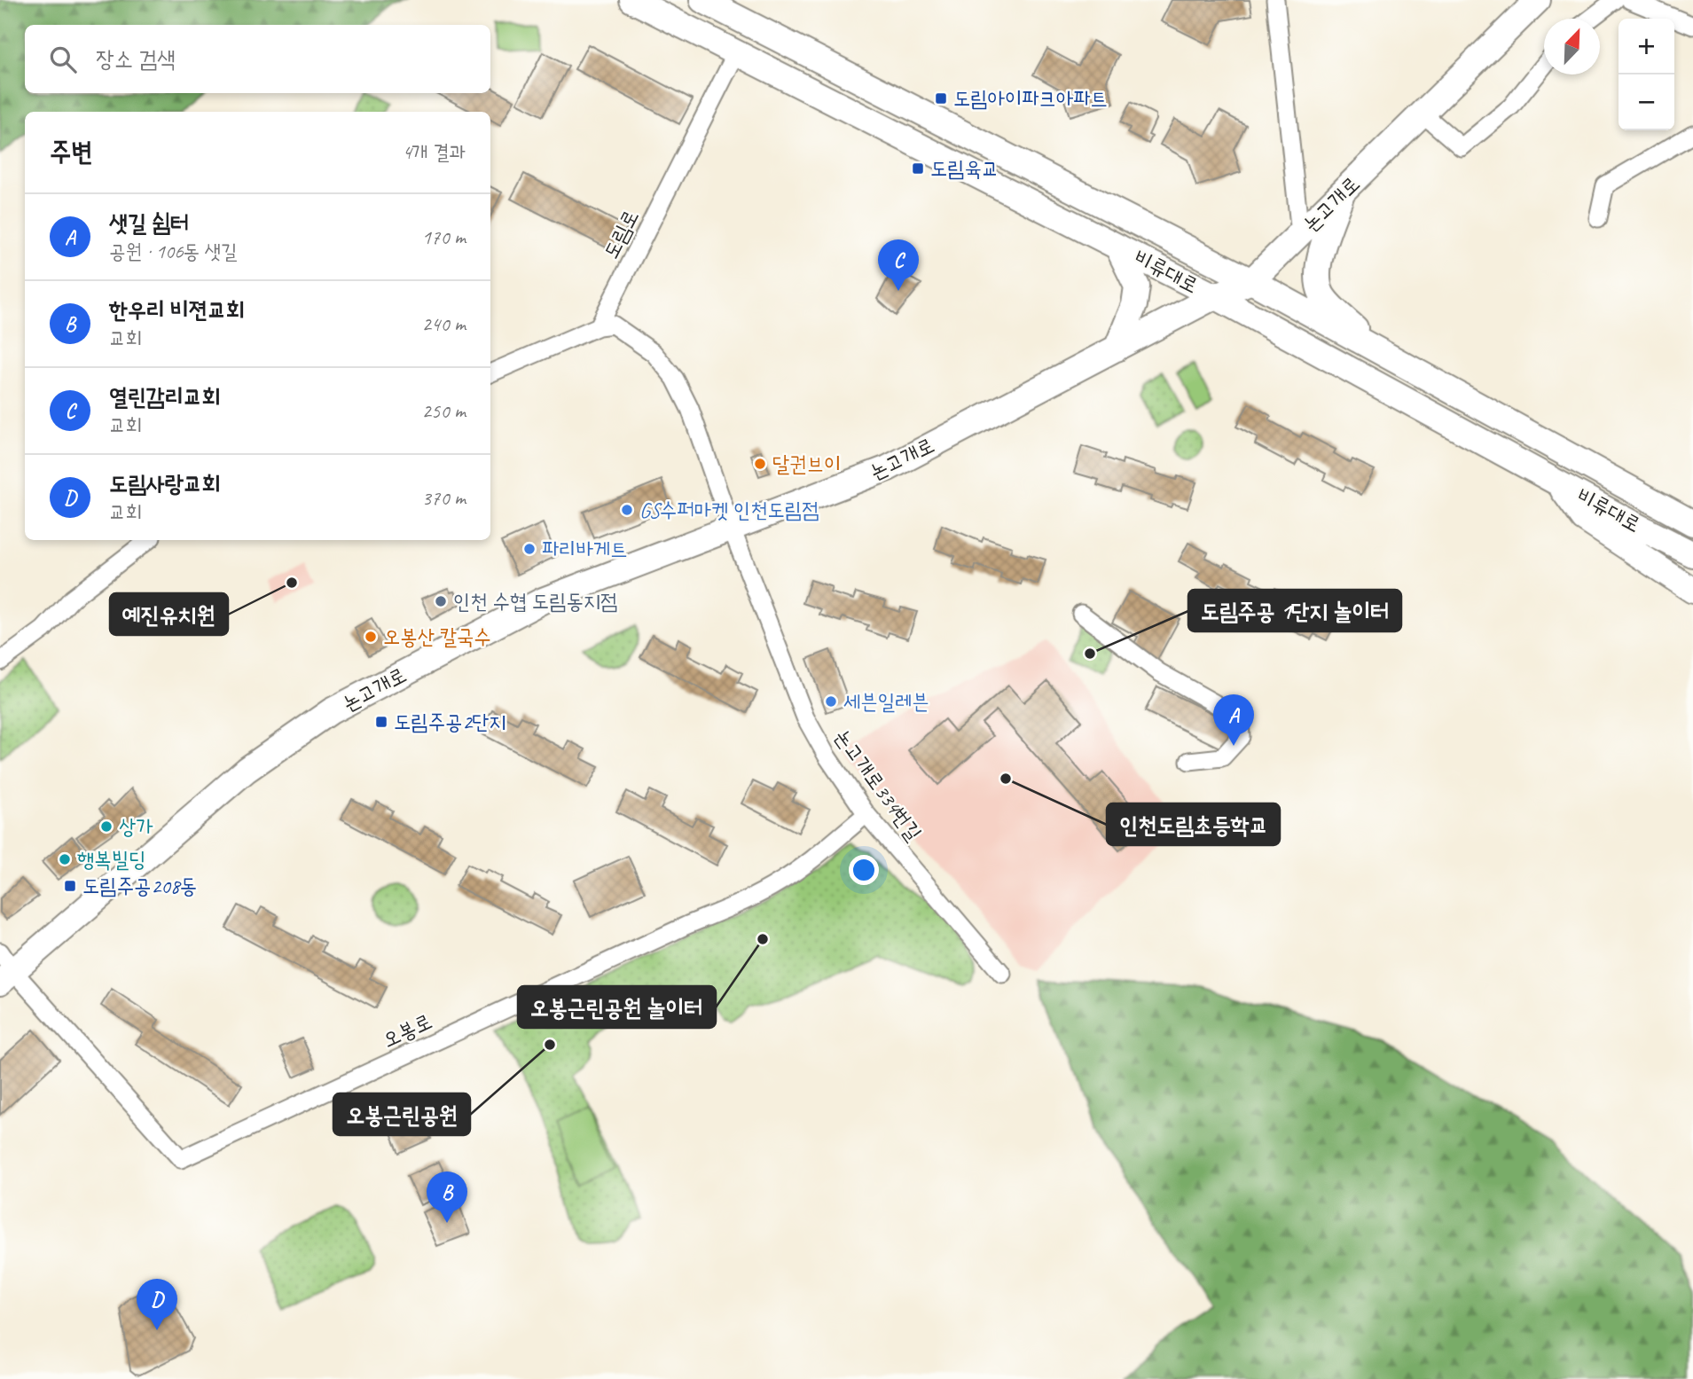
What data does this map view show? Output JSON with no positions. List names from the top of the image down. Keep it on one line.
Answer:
{"streets":{"main road":["논고개로","비류대로"],"street":["도림로","논고개로334번길","오봉로"]},"crossings":[["논고개로","비류대로"],["논고개로","논고개로334번길"],["논고개로","오봉로"],["도림로","비류대로"],["도림로","논고개로334번길"],["논고개로334번길","오봉로"]],"places":{"transit":["도림아이파크아파트","도림육교","도림주공2단지","도림주공208동"],"other":["달권브이","GS수퍼마켓 인천도림점","파리바게트","예진유치원","인천 수협 도림동지점","오봉산 칼국수","도림주공 1단지 놀이터","세븐일레븐","인천도림초등학교","상가","행복빌딩","오봉근린공원 놀이터","오봉근린공원"]},"north":"top right","page":{"map_buttons":["+","−"],"search":"장소 검색","heading":["주변","4개 결과"],"list":[{"mark":"A","name":"샛길 쉼터","note":"공원 · 106동 샛길","value":"170 m"},{"mark":"B","name":"한우리 비젼교회","note":"교회","value":"240 m"},{"mark":"C","name":"열린감리교회","note":"교회","value":"250 m"},{"mark":"D","name":"도림사랑교회","note":"교회","value":"370 m"}],"pins":["C","A","B","D"]}}
